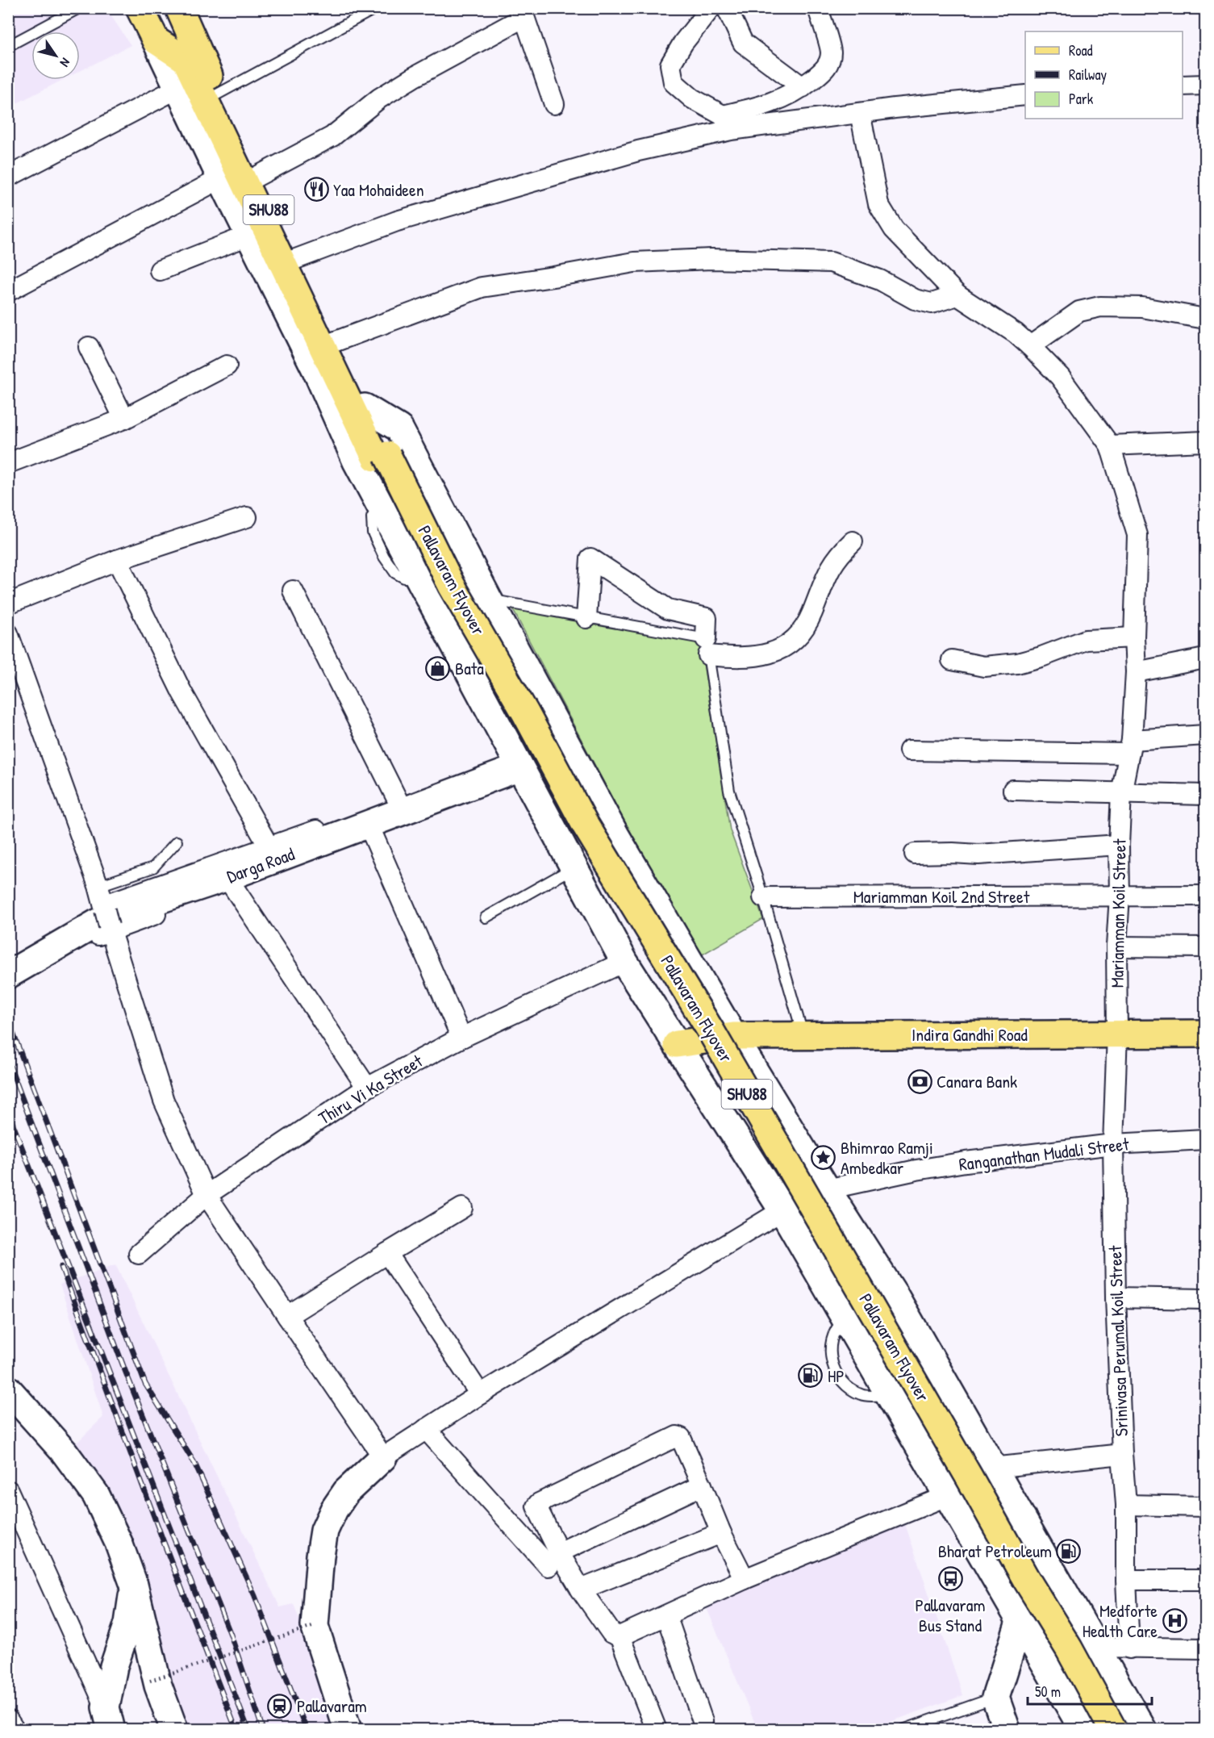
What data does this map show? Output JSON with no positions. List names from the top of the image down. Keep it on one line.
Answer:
{"streets":{"main road":["SHU88","Pallavaram Flyover","Indira Gandhi Road"],"street":["Darga Road","Mariamman Koil 2nd Street","Mariamman Koil Street","Thiru Vi Ka Street","Ranganathan Mudali Street","Srinivasa Perumal Koil Street"]},"crossings":[["SHU88","Pallavaram Flyover"],["Mariamman Koil 2nd Street","Mariamman Koil Street"],["Mariamman Koil Street","Indira Gandhi Road"],["Mariamman Koil Street","Srinivasa Perumal Koil Street"],["Indira Gandhi Road","Srinivasa Perumal Koil Street"],["Ranganathan Mudali Street","Srinivasa Perumal Koil Street"]],"places":{"restaurant":["Yaa Mohaideen"],"shop":["Bata"],"bank":["Canara Bank"],"place":["Bhimrao Ramji Ambedkar"],"fuel station":["HP","Bharat Petroleum"],"bus stop":["Pallavaram Bus Stand"],"hospital":["Medforte Health Care"],"station":["Pallavaram"]},"legend":["Road","Railway","Park"],"scale_bar":"50 m","north":"bottom right"}
